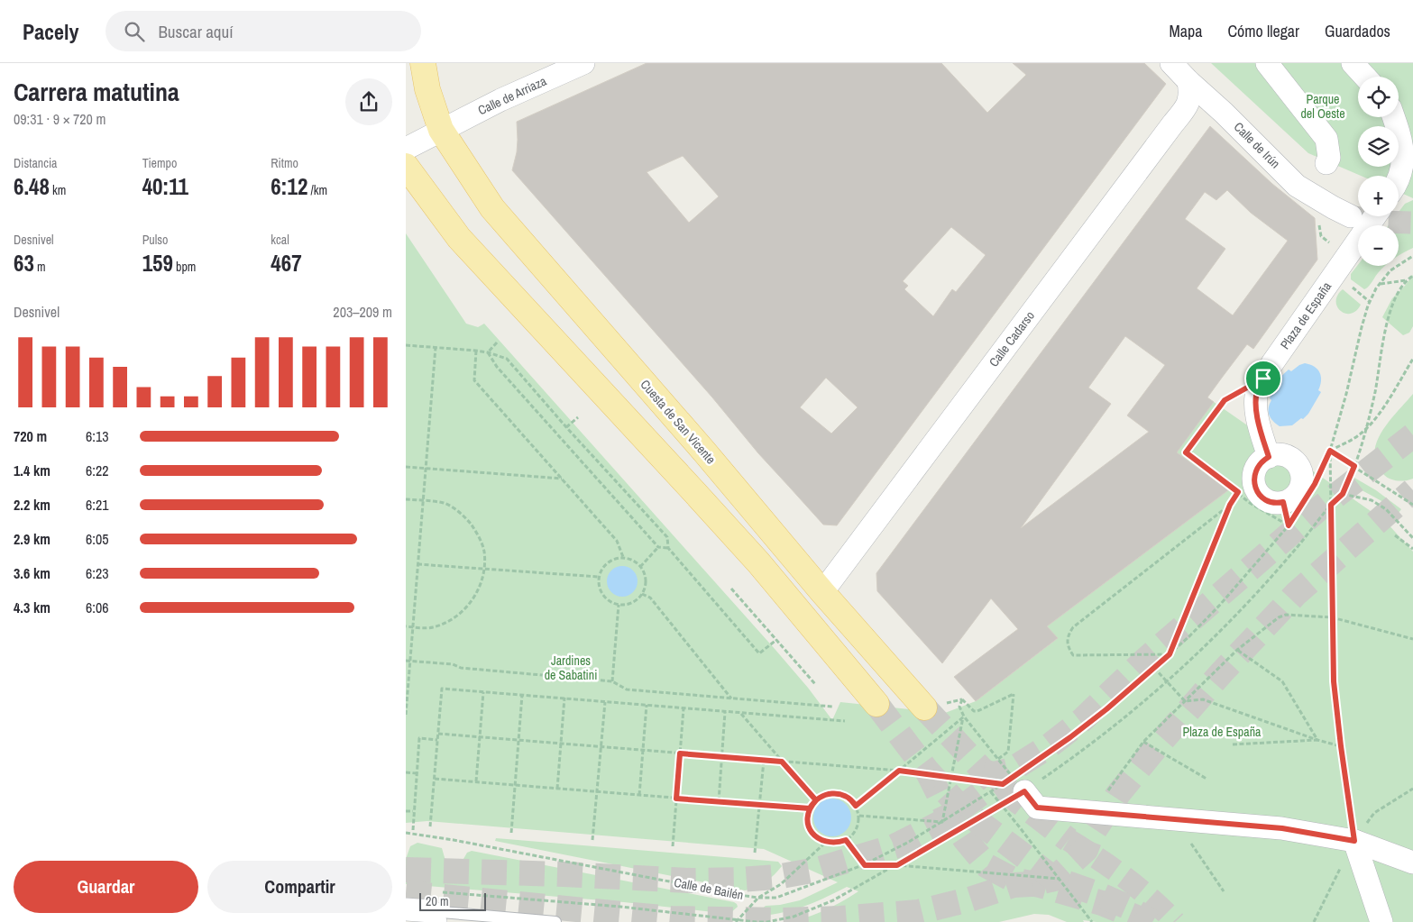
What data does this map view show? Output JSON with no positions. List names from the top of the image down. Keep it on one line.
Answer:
{"streets":{"main road":["Cuesta de San Vicente"],"street":["Calle de Arriaza","Calle de Irún","Plaza de España","Calle Cadarso"],"path":["Calle de Bailén"]},"crossings":[["Calle de Arriaza","Cuesta de San Vicente"],["Calle de Irún","Calle Cadarso"],["Calle Cadarso","Cuesta de San Vicente"]],"parks":["Parque del Oeste","Jardines de Sabatini","Plaza de España"],"scale_bar":"20 m","page":{"header":"Pacely","search":"Buscar aquí","nav":["Mapa","Cómo llegar","Guardados"],"heading":["Carrera matutina","09:31 · 9 × 720 m"],"map_buttons":["+","−"],"stats":[["Distancia","6.48 km"],["Tiempo","40:11"],["Ritmo","6:12 /km"],["Desnivel","63 m"],["Pulso","159 bpm"],["kcal","467"]],"chart":["Desnivel","203–209 m"],"list":[{"name":"720 m","note":"6:13"},{"name":"1.4 km","note":"6:22"},{"name":"2.2 km","note":"6:21"},{"name":"2.9 km","note":"6:05"},{"name":"3.6 km","note":"6:23"},{"name":"4.3 km","note":"6:06"}],"buttons":["Guardar","Compartir"],"scale":"20 m"}}
